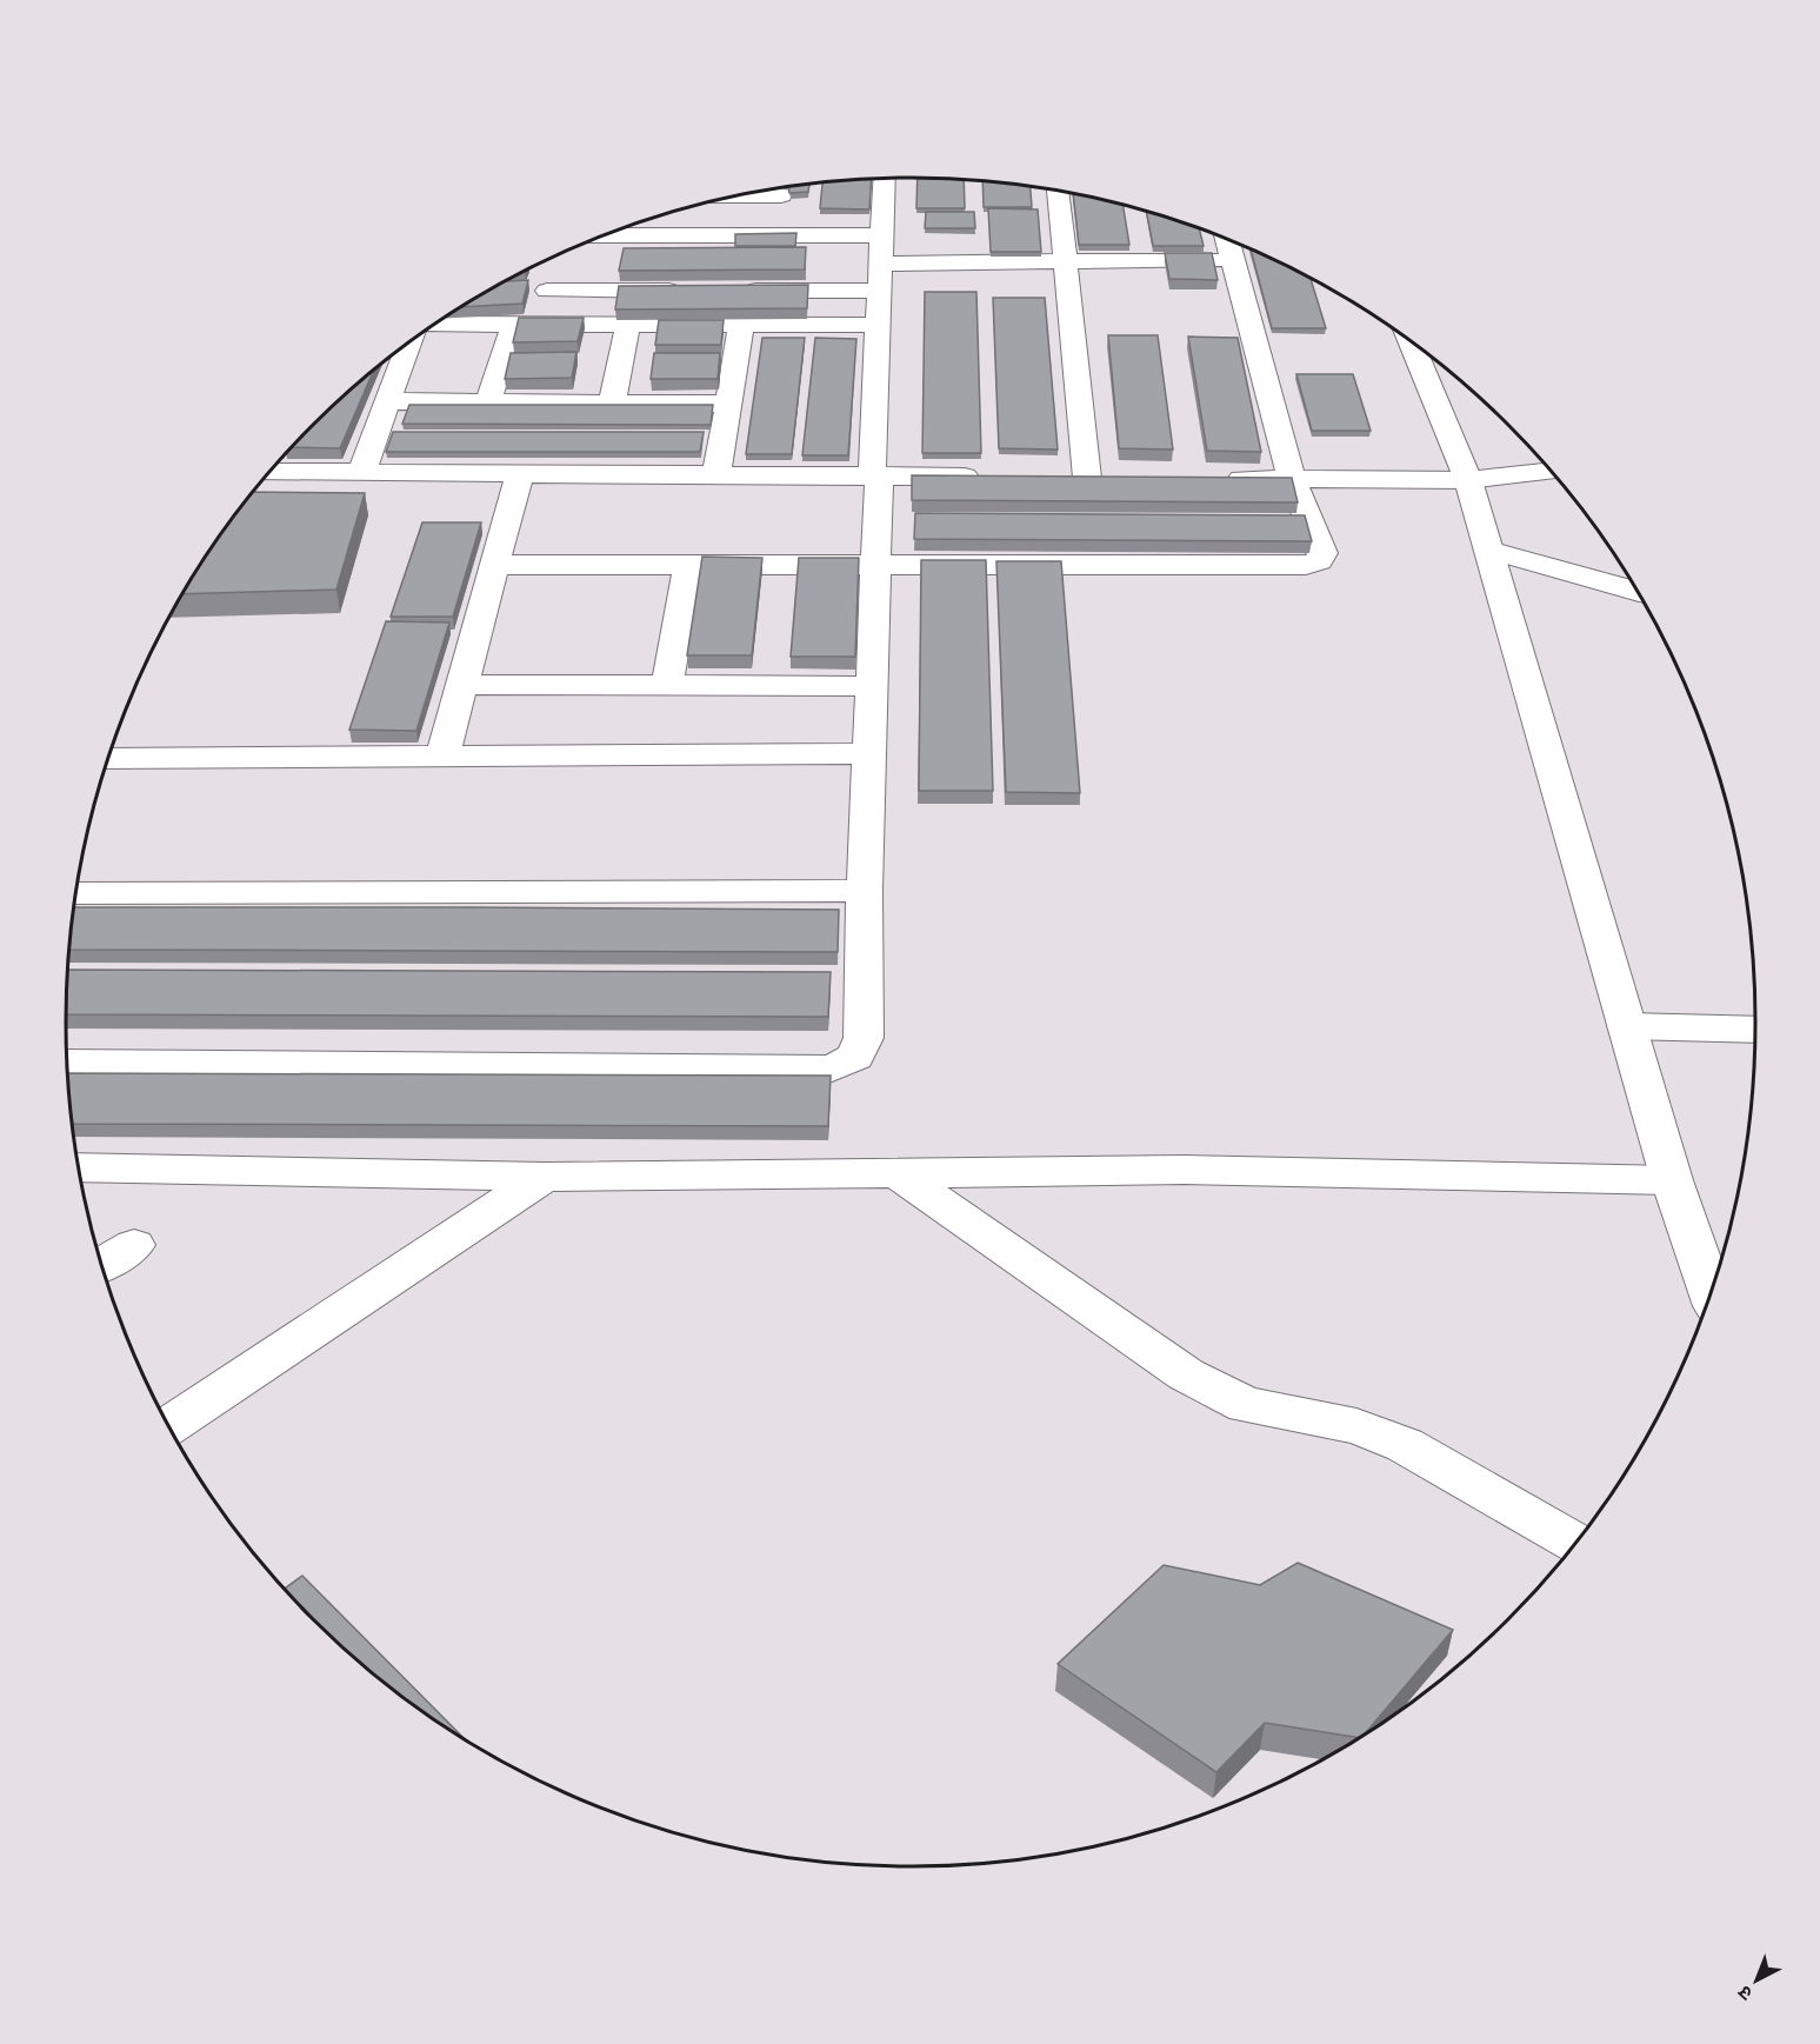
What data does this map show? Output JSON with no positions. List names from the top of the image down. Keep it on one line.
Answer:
{"north":"bottom left"}
